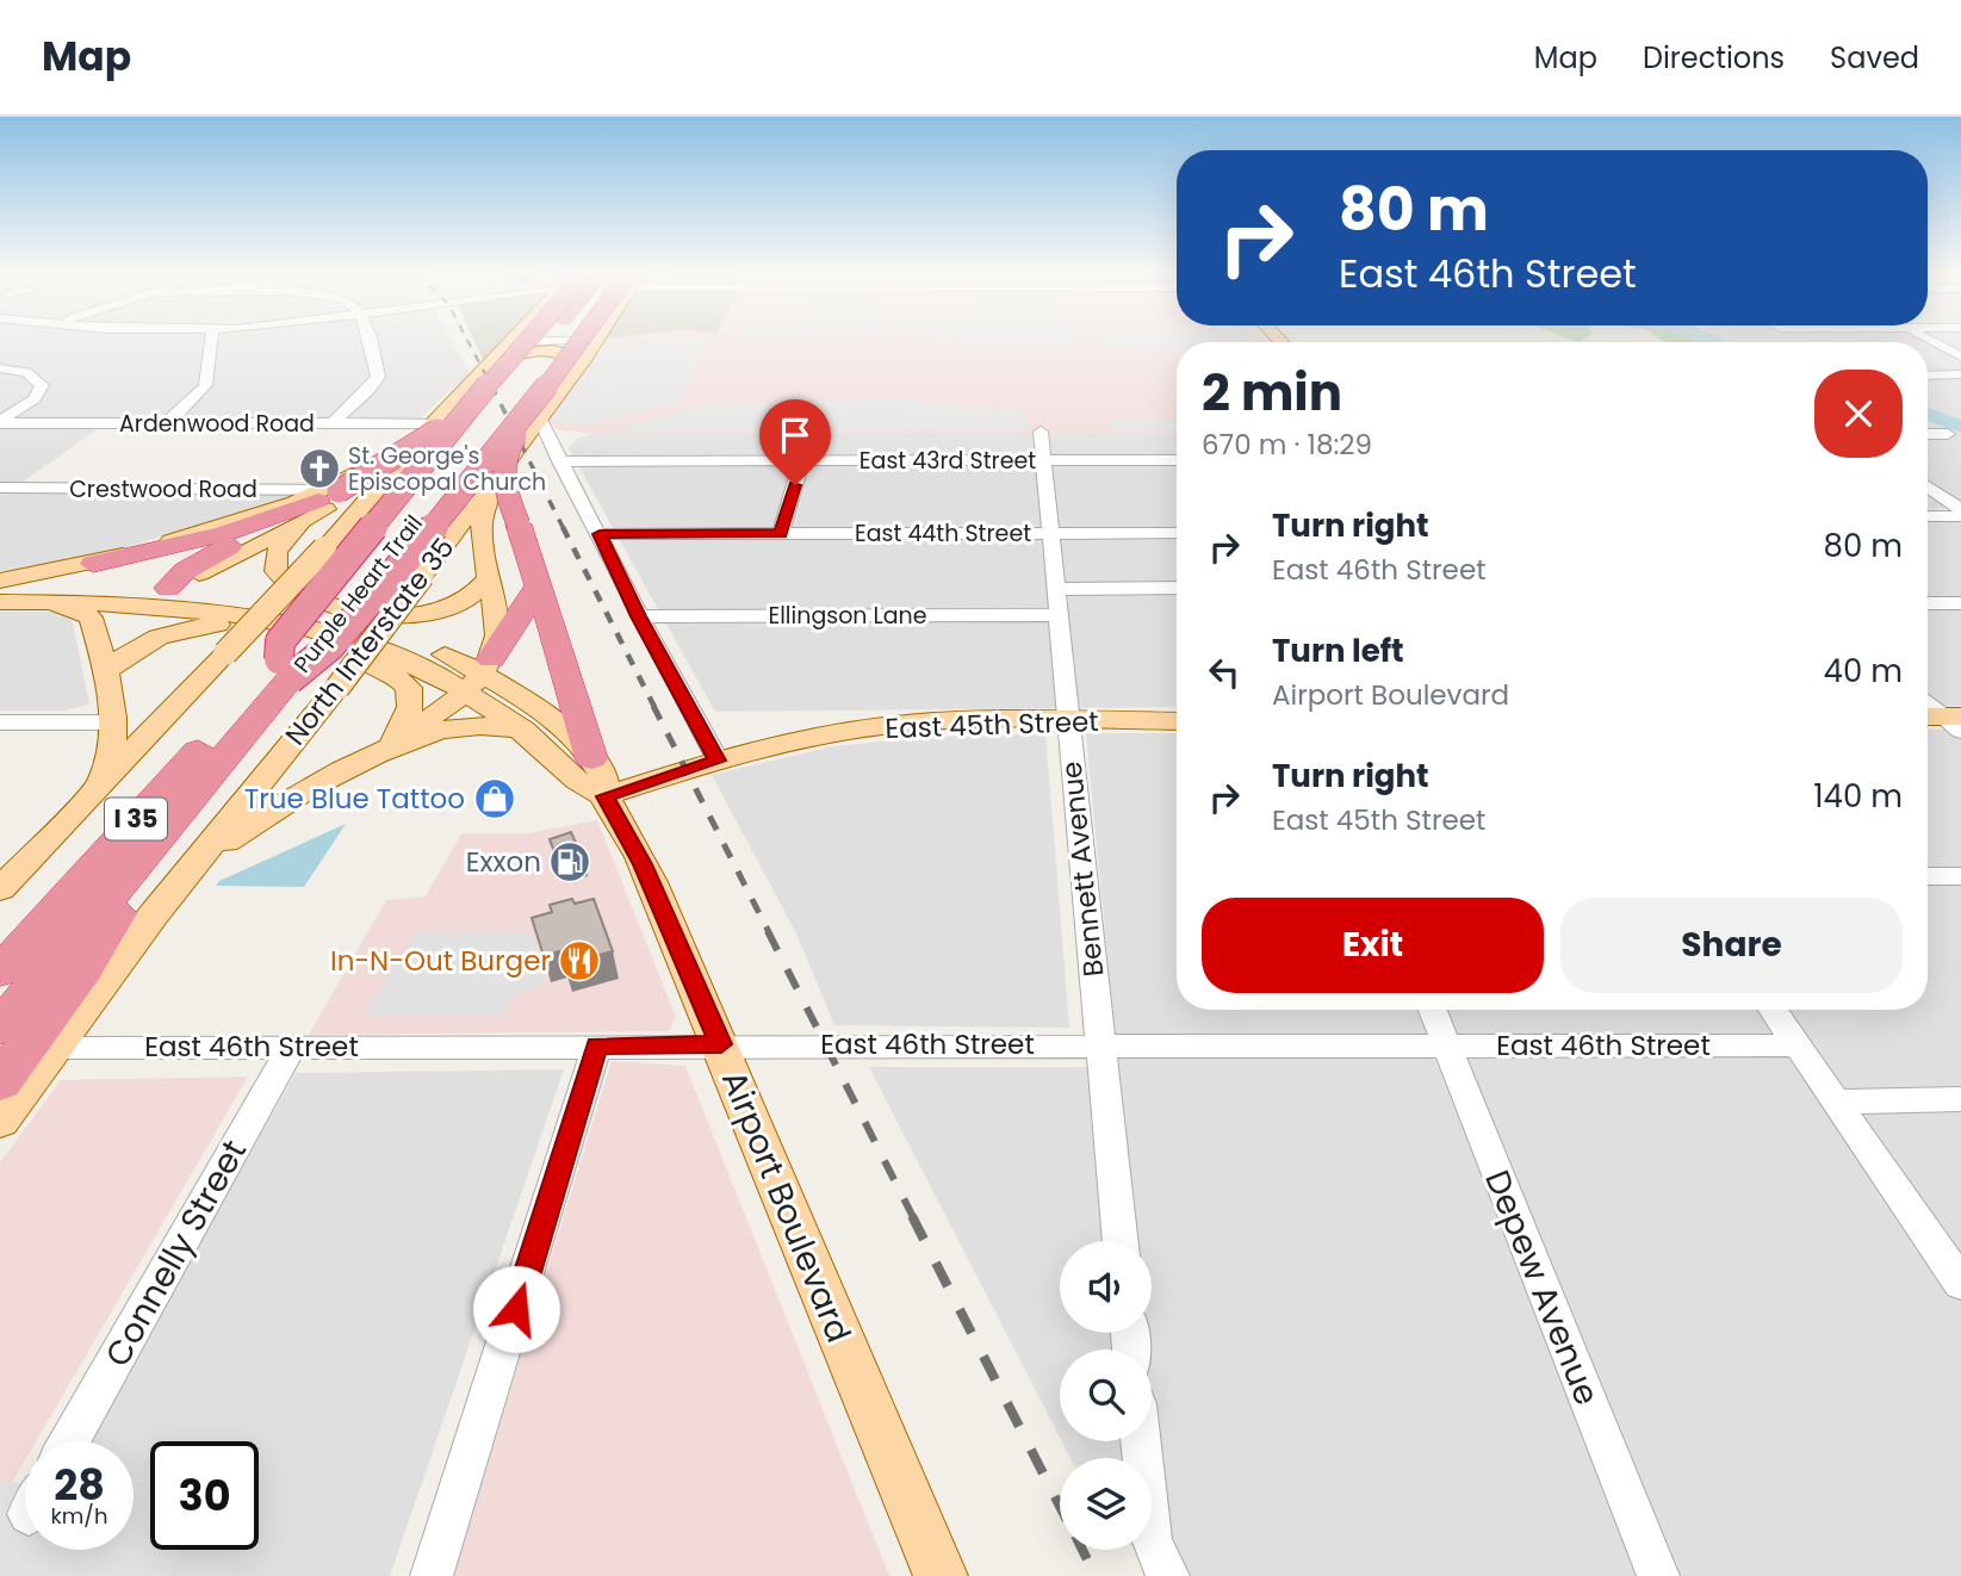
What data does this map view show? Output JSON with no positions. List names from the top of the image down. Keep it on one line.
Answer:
{"streets":{"highway":["Purple Heart Trail","I 35"],"main road":["North Interstate 35","East 45th Street","Airport Boulevard"],"street":["Ardenwood Road","East 43rd Street","Crestwood Road","East 44th Street","Ellingson Lane","Bennett Avenue","East 46th Street","Connelly Street","Depew Avenue"]},"crossings":[["East 43rd Street","Bennett Avenue"],["East 44th Street","Bennett Avenue"],["Purple Heart Trail","North Interstate 35"],["Ellingson Lane","Bennett Avenue"],["North Interstate 35","East 46th Street"],["East 45th Street","Bennett Avenue"],["East 45th Street","Airport Boulevard"],["Bennett Avenue","East 46th Street"],["East 46th Street","Airport Boulevard"],["East 46th Street","Connelly Street"],["East 46th Street","Depew Avenue"]],"places":{"church":["St. George's Episcopal Church"],"shop":["True Blue Tattoo"],"fuel station":["Exxon"],"restaurant":["In-N-Out Burger"]},"page":{"header":"Map","nav":["Map","Directions","Saved"],"turn":["80 m","East 46th Street"],"heading":["2 min","670 m · 18:29"],"list":[{"name":"Turn right","note":"East 46th Street","value":"80 m"},{"name":"Turn left","note":"Airport Boulevard","value":"40 m"},{"name":"Turn right","note":"East 45th Street","value":"140 m"}],"buttons":["Exit","Share"],"speed":"28 km/h","limit":"30"}}
